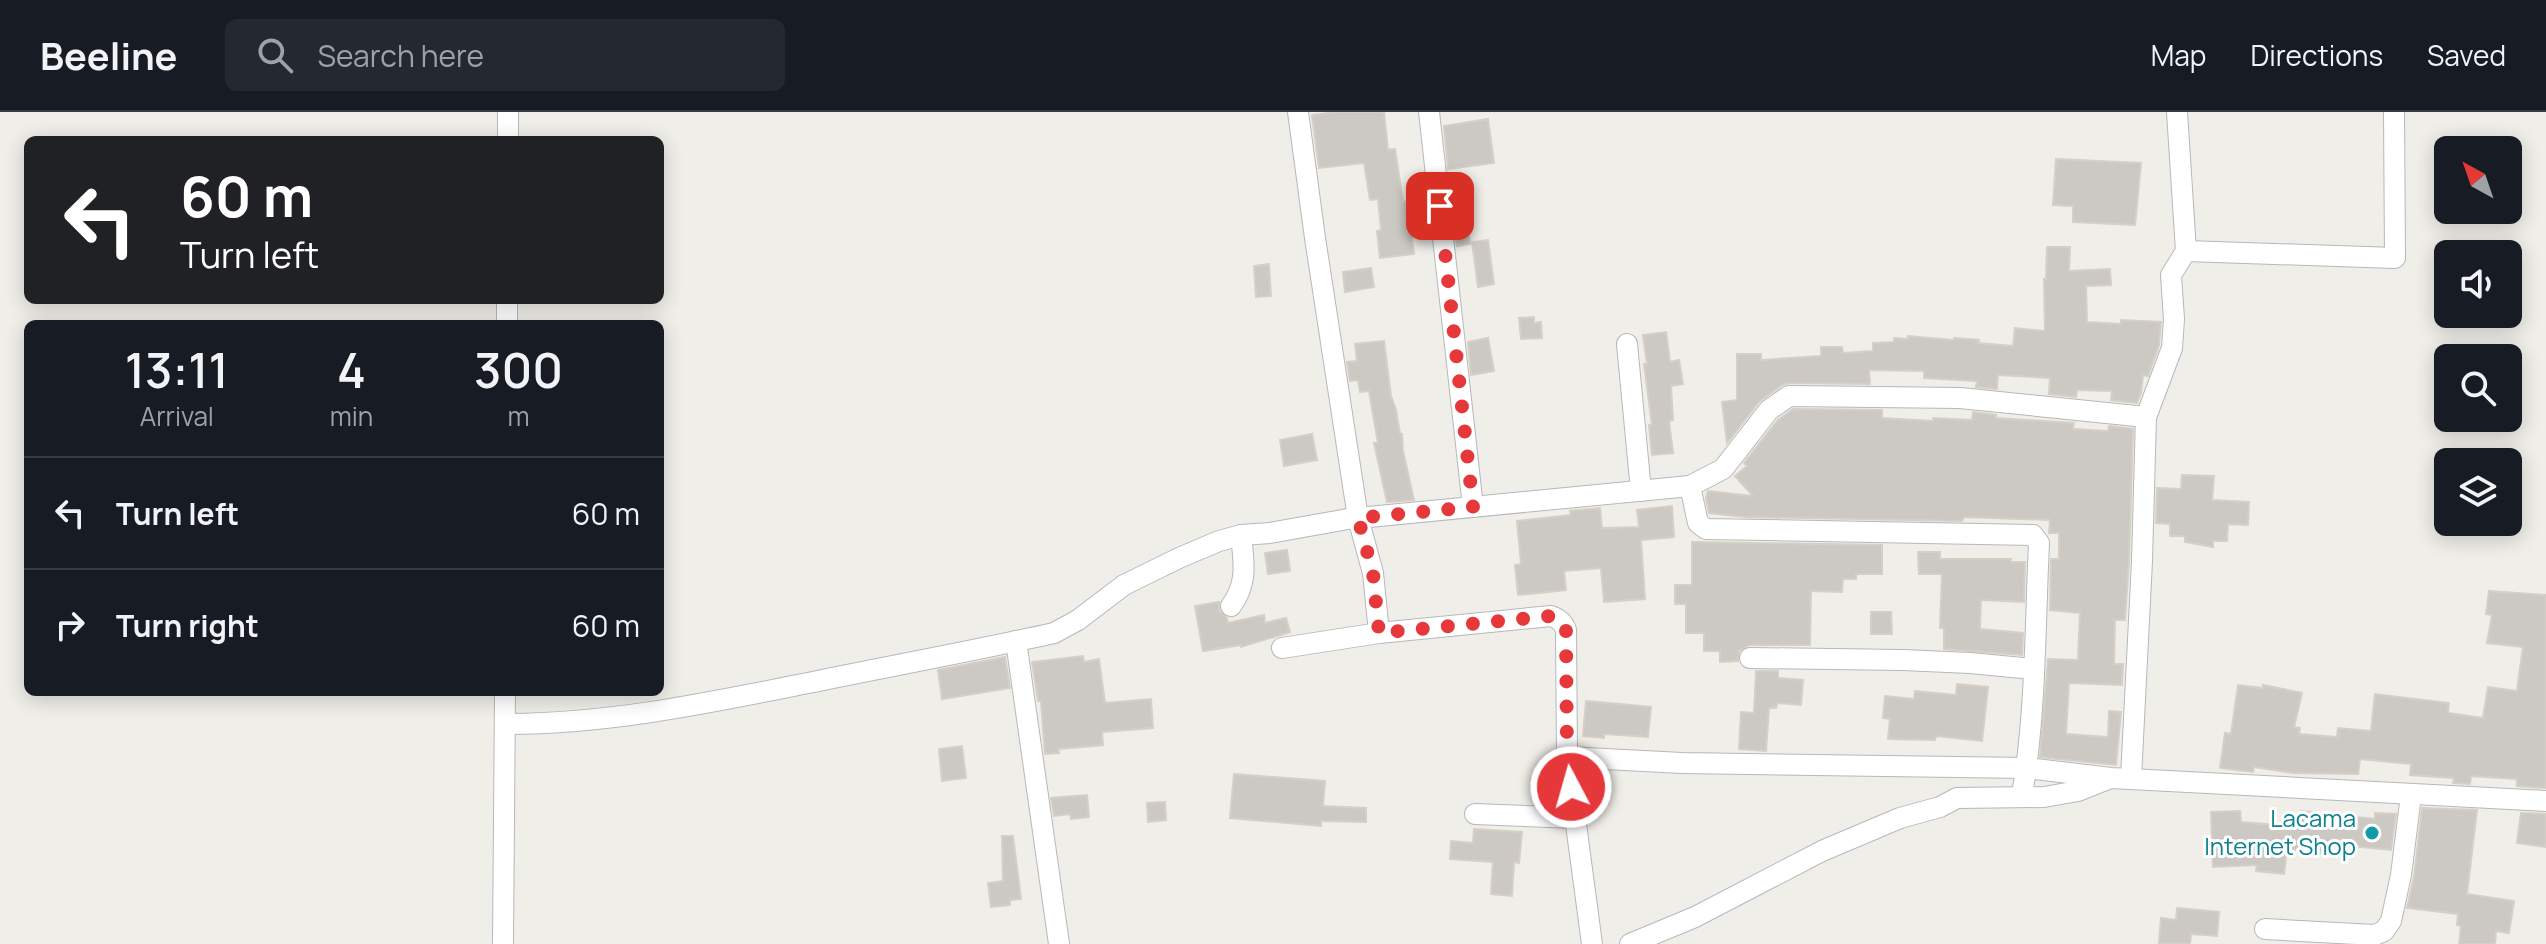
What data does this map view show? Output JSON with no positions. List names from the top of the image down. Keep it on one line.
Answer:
{"places":["Lacama Internet Shop"],"north":"top left","page":{"header":"Beeline","search":"Search here","nav":["Map","Directions","Saved"],"turn":["60 m","Turn left"],"eta":["13:11","Arrival","4","min","300","m"],"list":[{"name":"Turn left","value":"60 m"},{"name":"Turn right","value":"60 m"}]}}
